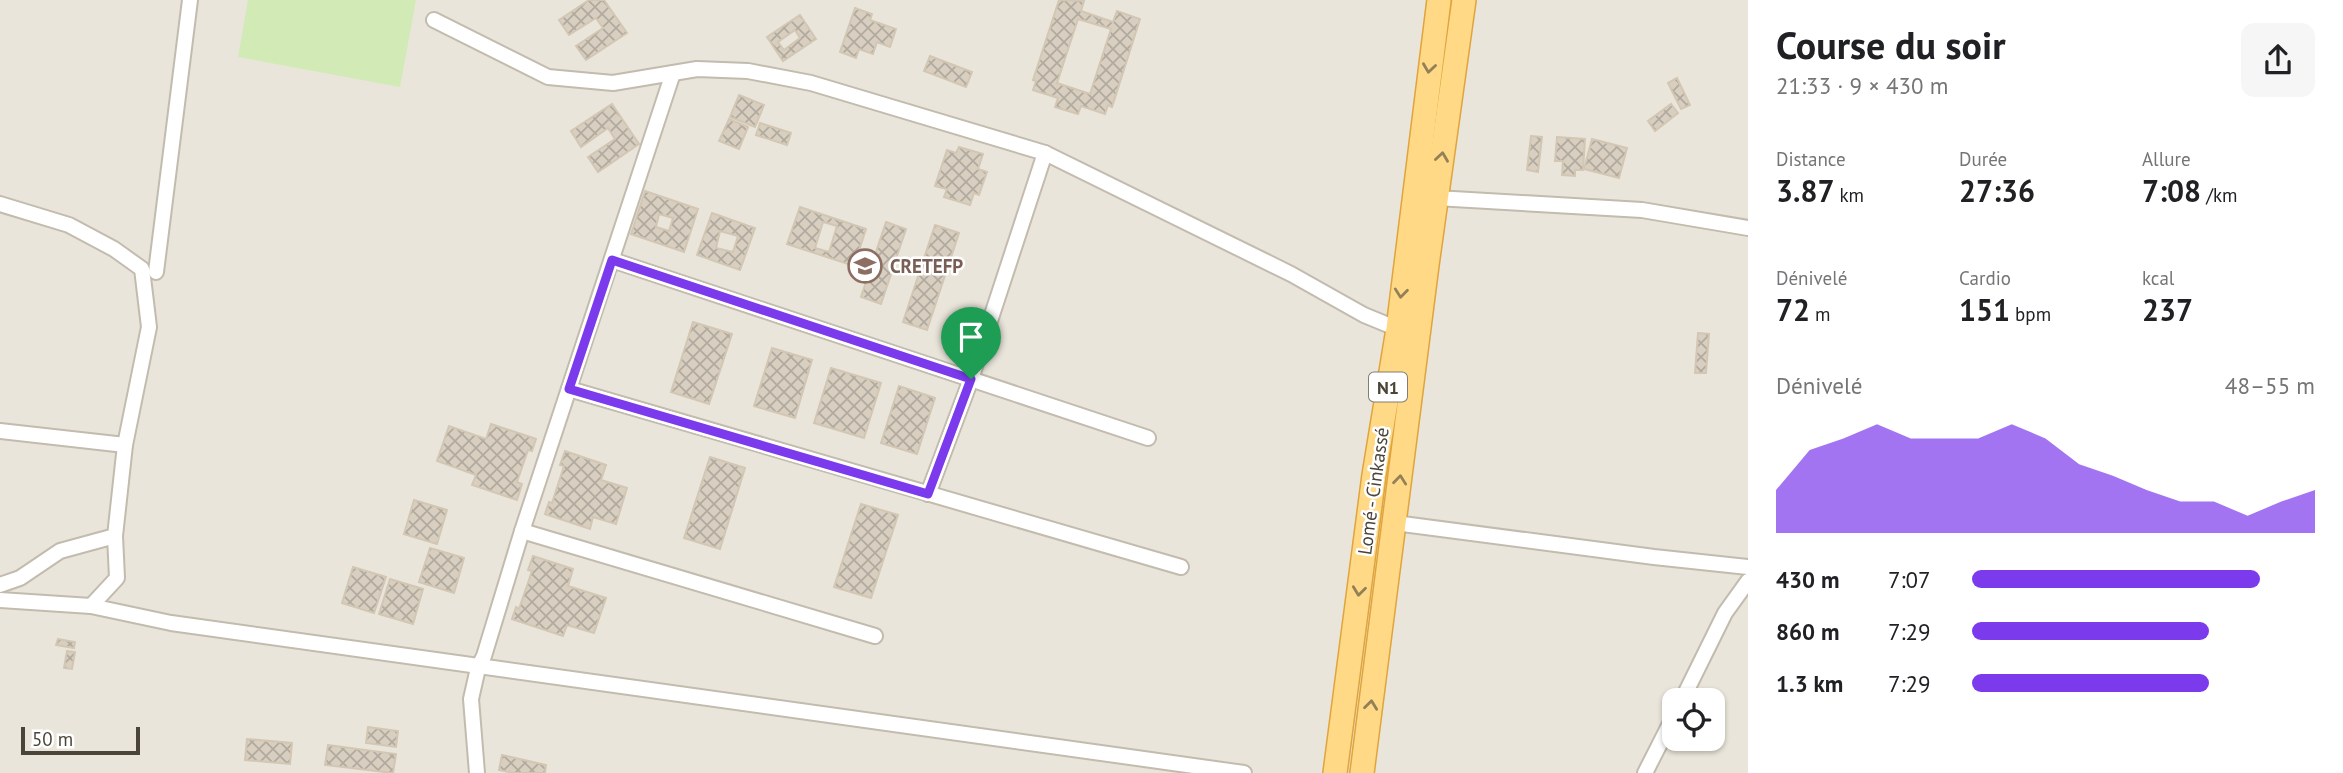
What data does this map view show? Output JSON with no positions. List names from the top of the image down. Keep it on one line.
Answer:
{"streets":{"highway":["N1","Lomé - Cinkassé"]},"places":{"school or university":["CRETEFP"]},"scale_bar":"50 m","page":{"heading":["Course du soir","21:33 · 9 × 430 m"],"stats":[["Distance","3.87 km"],["Durée","27:36"],["Allure","7:08 /km"],["Dénivelé","72 m"],["Cardio","151 bpm"],["kcal","237"]],"chart":["Dénivelé","48–55 m"],"list":[{"name":"430 m","note":"7:07"},{"name":"860 m","note":"7:29"},{"name":"1.3 km","note":"7:29"}],"scale":"50 m"}}
